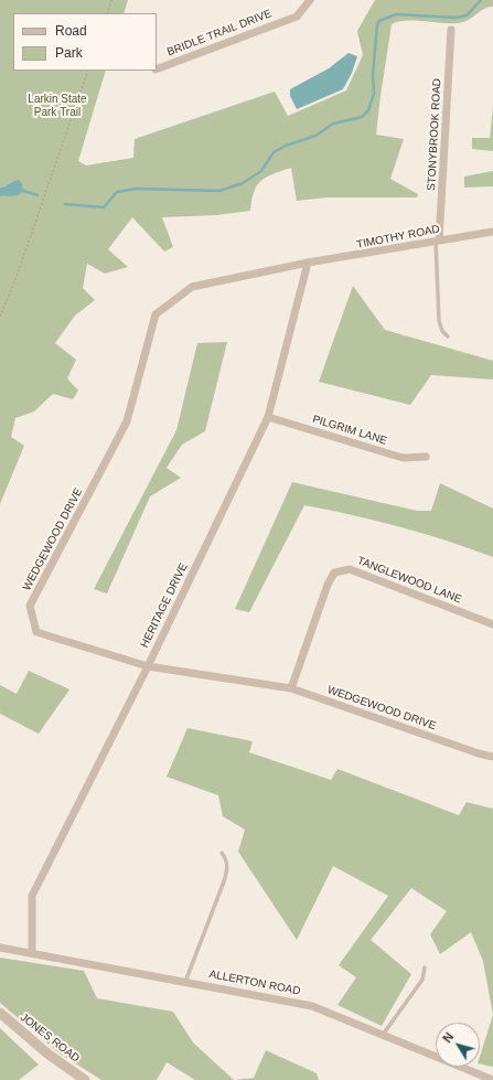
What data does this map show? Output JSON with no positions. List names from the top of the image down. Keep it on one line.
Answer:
{"streets":{"street":["BRIDLE TRAIL DRIVE","STONYBROOK ROAD","TIMOTHY ROAD","PILGRIM LANE","WEDGEWOOD DRIVE","TANGLEWOOD LANE","HERITAGE DRIVE","ALLERTON ROAD","JONES ROAD"]},"crossings":[["STONYBROOK ROAD","TIMOTHY ROAD"],["TIMOTHY ROAD","WEDGEWOOD DRIVE"],["TIMOTHY ROAD","HERITAGE DRIVE"],["PILGRIM LANE","HERITAGE DRIVE"],["WEDGEWOOD DRIVE","TANGLEWOOD LANE"],["WEDGEWOOD DRIVE","HERITAGE DRIVE"],["HERITAGE DRIVE","ALLERTON ROAD"]],"parks":["Larkin State Park Trail"],"legend":["Road","Park"],"north":"top left"}
